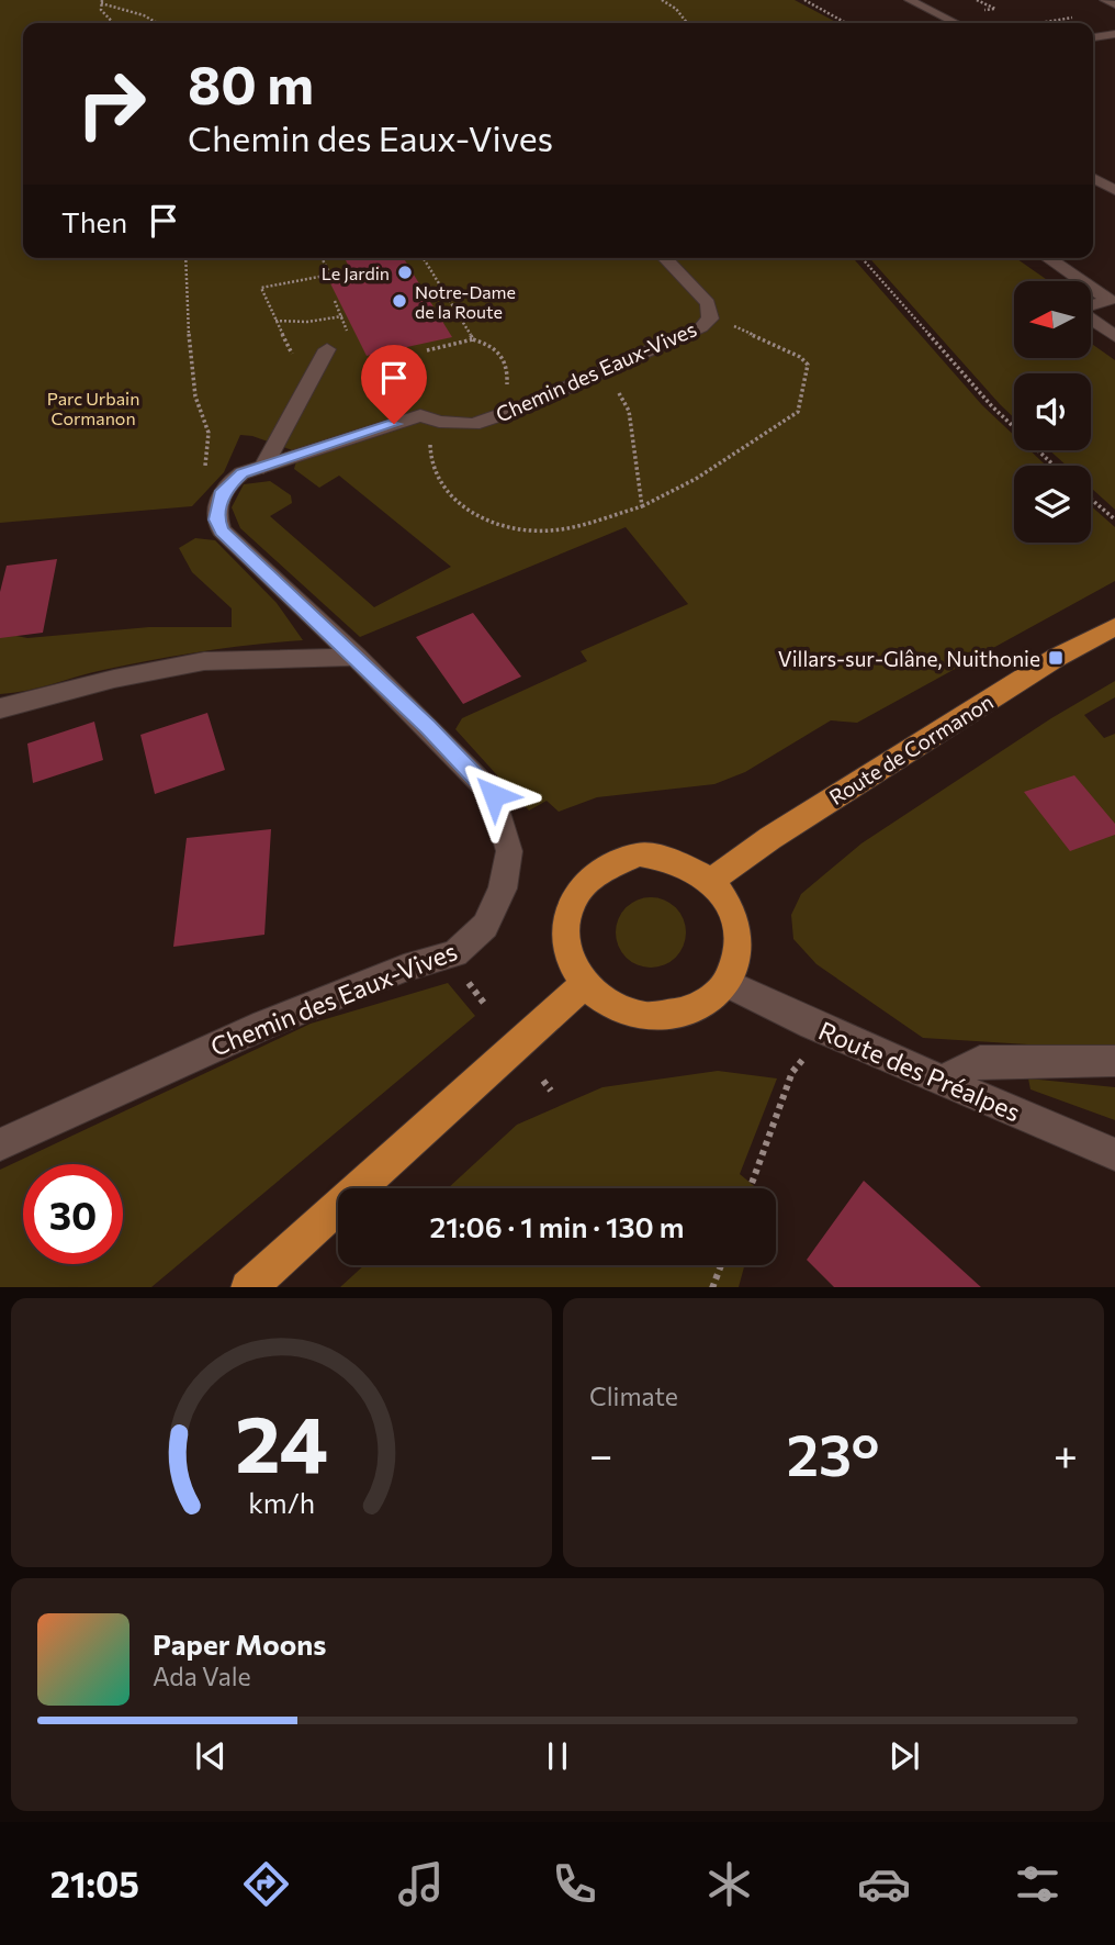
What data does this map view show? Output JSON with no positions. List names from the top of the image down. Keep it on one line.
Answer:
{"streets":{"main road":["Route de Cormanon"],"street":["Chemin des Eaux-Vives","Route des Préalpes"]},"crossings":[["Route de Cormanon","Route des Préalpes"]],"parks":["Parc Urbain Cormanon"],"places":{"other":["Le Jardin","Notre-Dame de la Route"],"transit":["Villars-sur-Glâne, Nuithonie"]},"north":"left","page":{"turn":["80 m","Chemin des Eaux-Vives"],"then":"Then","limit":"30","trip":"21:06 · 1 min · 130 m","tile":"Climate","heat":["−","23°","+"],"song":["Paper Moons","Ada Vale"],"tabs":"21:05","gauge":["24","km/h"]}}
